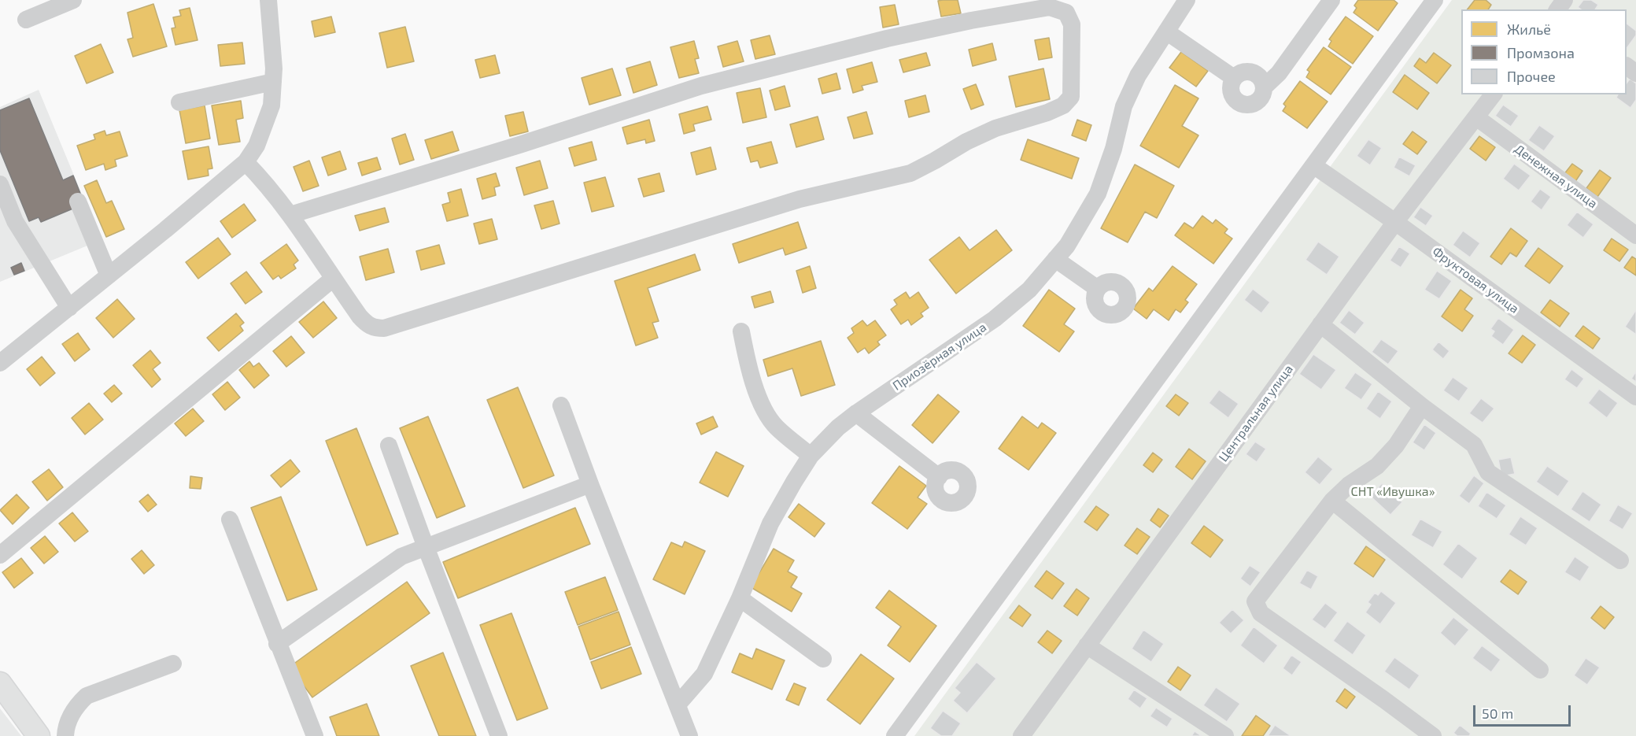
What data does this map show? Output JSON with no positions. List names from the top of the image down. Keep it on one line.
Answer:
{"streets":{"street":["Денежная улица","Фруктовая улица","Приозёрная улица","Центральная улица"]},"crossings":[["Денежная улица","Центральная улица"],["Фруктовая улица","Центральная улица"]],"parks":["СНТ «Ивушка»"],"legend":["Жильё","Промзона","Прочее"],"scale_bar":"50 m"}
